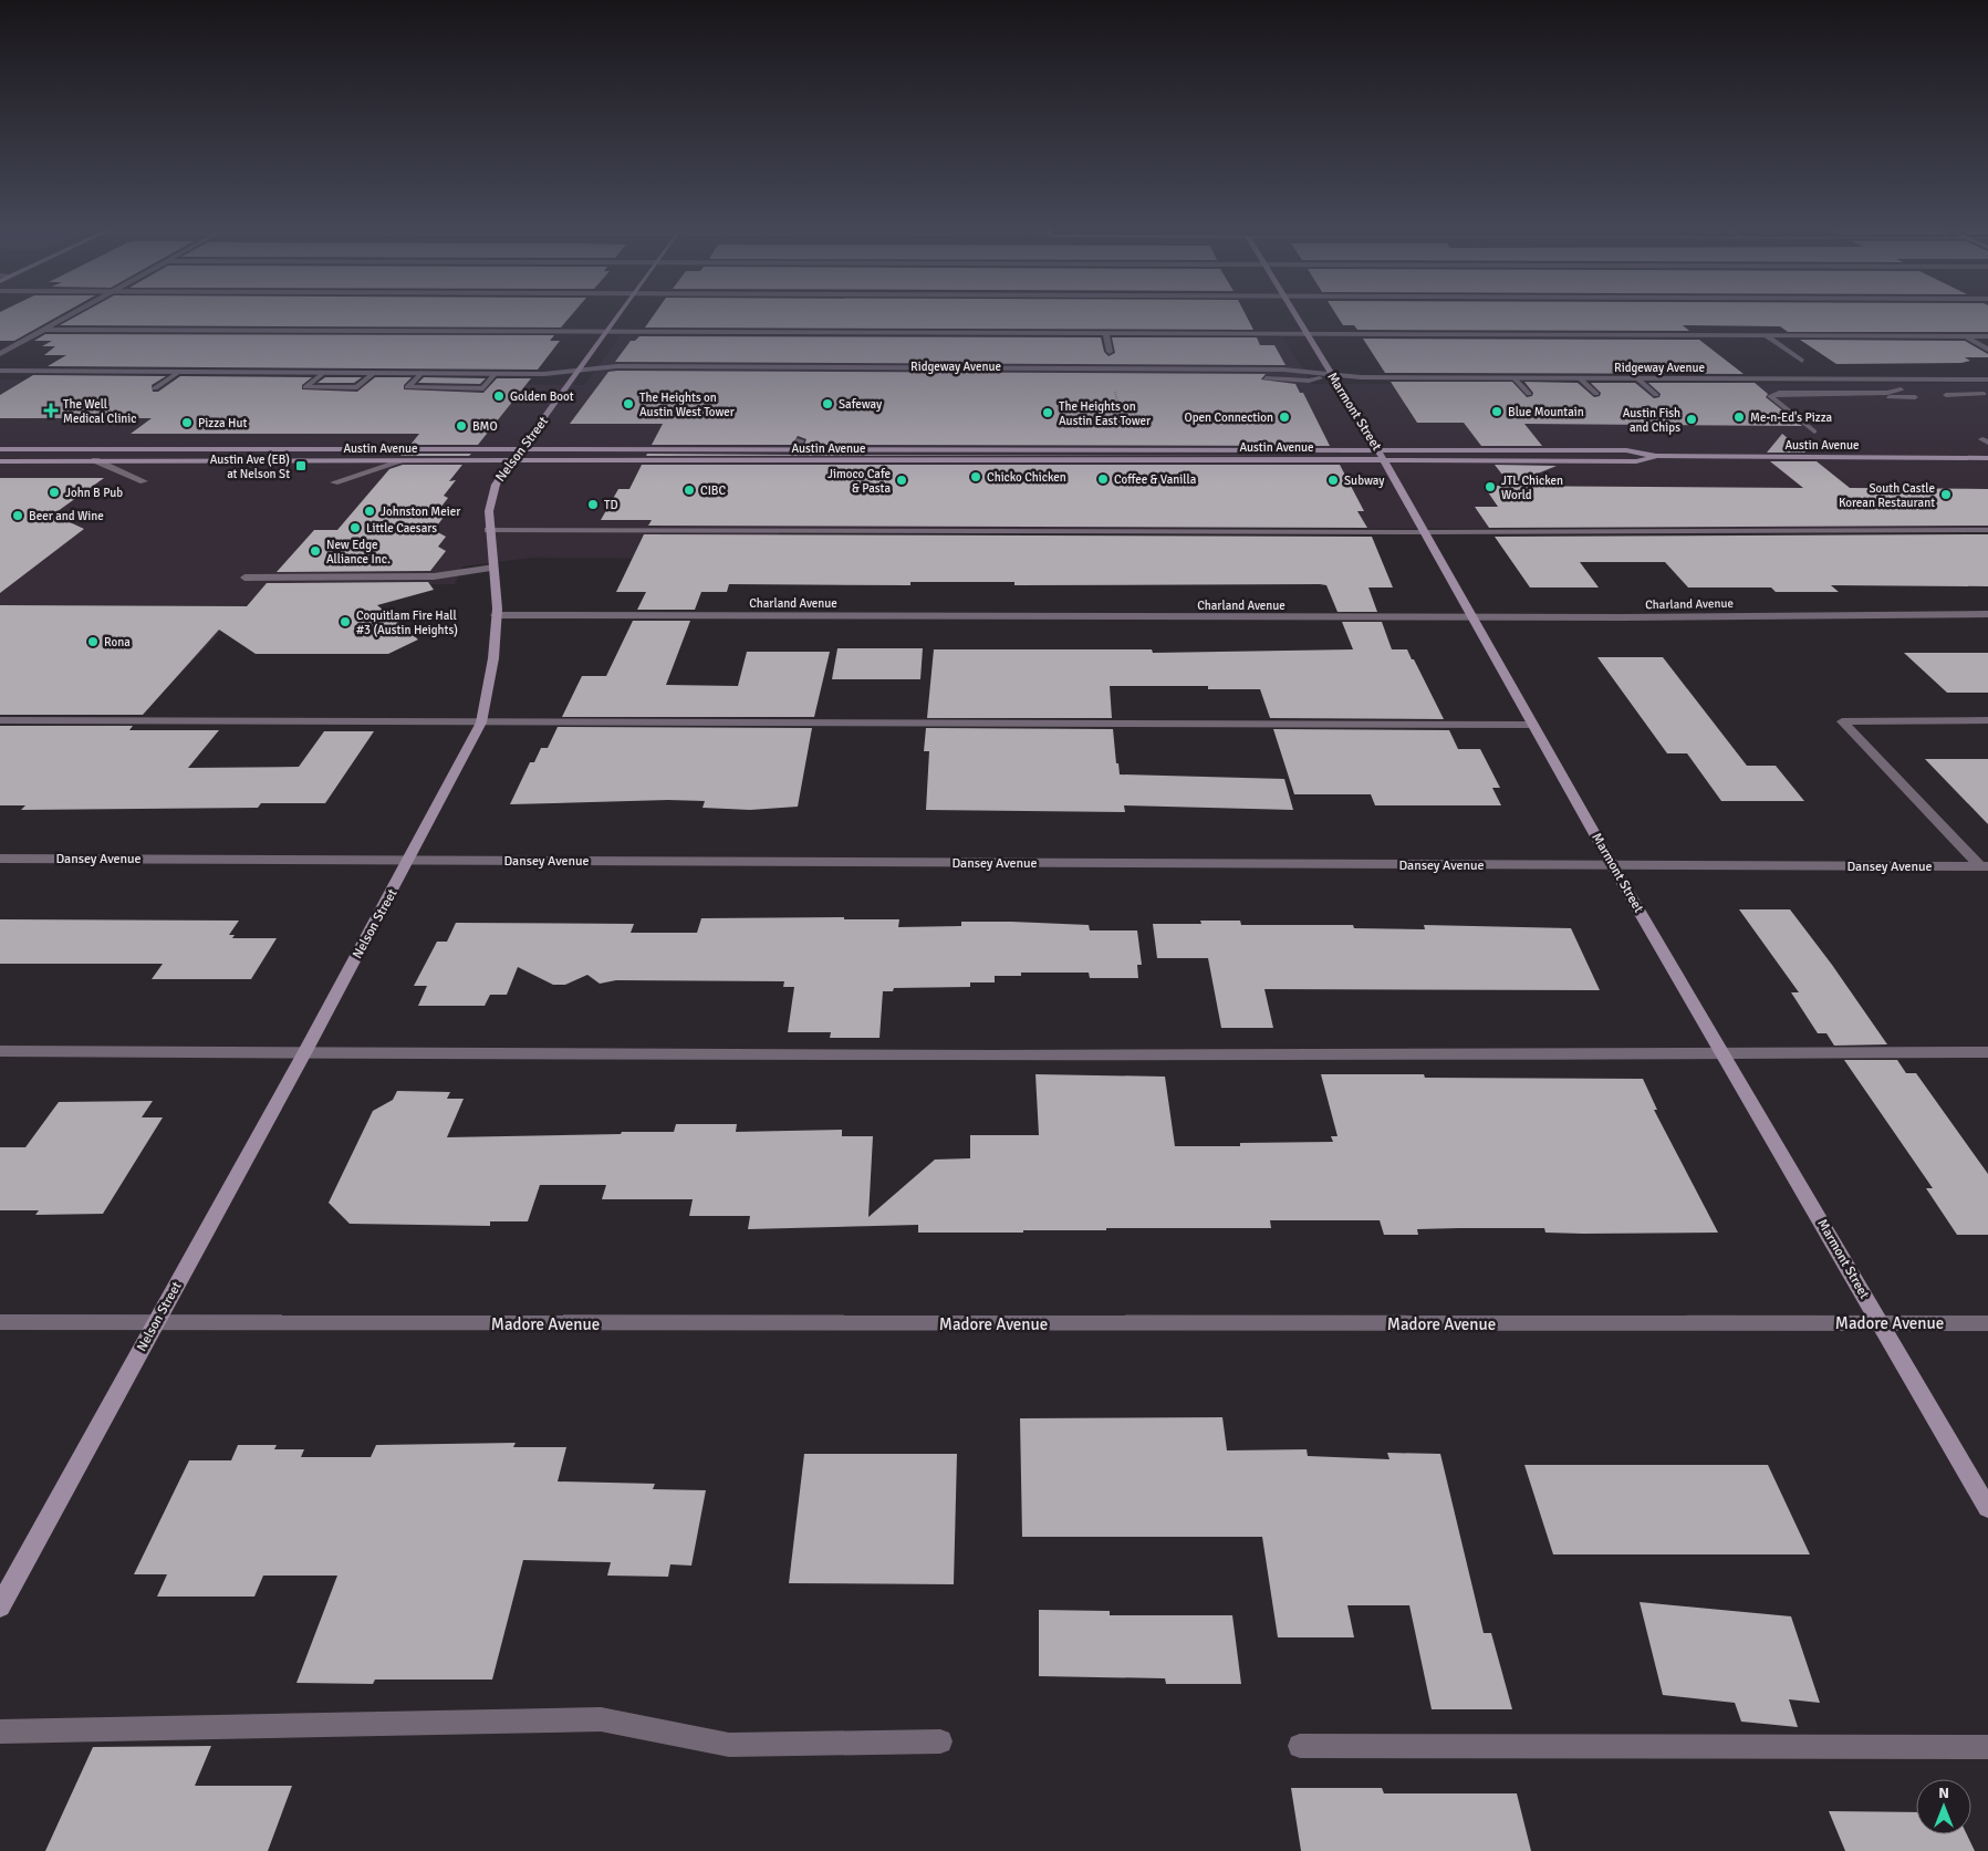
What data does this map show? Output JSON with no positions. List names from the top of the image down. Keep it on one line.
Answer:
{"streets":{"main road":["Marmont Street","Austin Avenue","Nelson Street"],"street":["Ridgeway Avenue","Charland Avenue","Dansey Avenue","Madore Avenue"]},"crossings":[["Ridgeway Avenue","Marmont Street"],["Ridgeway Avenue","Nelson Street"],["Marmont Street","Austin Avenue"],["Marmont Street","Charland Avenue"],["Marmont Street","Dansey Avenue"],["Marmont Street","Madore Avenue"],["Austin Avenue","Nelson Street"],["Nelson Street","Charland Avenue"],["Nelson Street","Dansey Avenue"],["Nelson Street","Madore Avenue"]],"places":{"other":["Golden Boot","The Heights on Austin West Tower","Safeway","Blue Mountain","The Heights on Austin East Tower","Open Connection","Me-n-Ed's Pizza","Austin Fish and Chips","Pizza Hut","BMO","Chicko Chicken","Coffee & Vanilla","Jimoco Cafe & Pasta","Subway","JTL Chicken World","CIBC","John B Pub","South Castle Korean Restaurant","TD","Johnston Meier","Beer and Wine","Little Caesars","New Edge Alliance Inc.","Coquitlam Fire Hall #3 (Austin Heights)","Rona"],"health":["The Well Medical Clinic"],"transit":["Austin Ave (EB) at Nelson St"]},"north":"top"}
